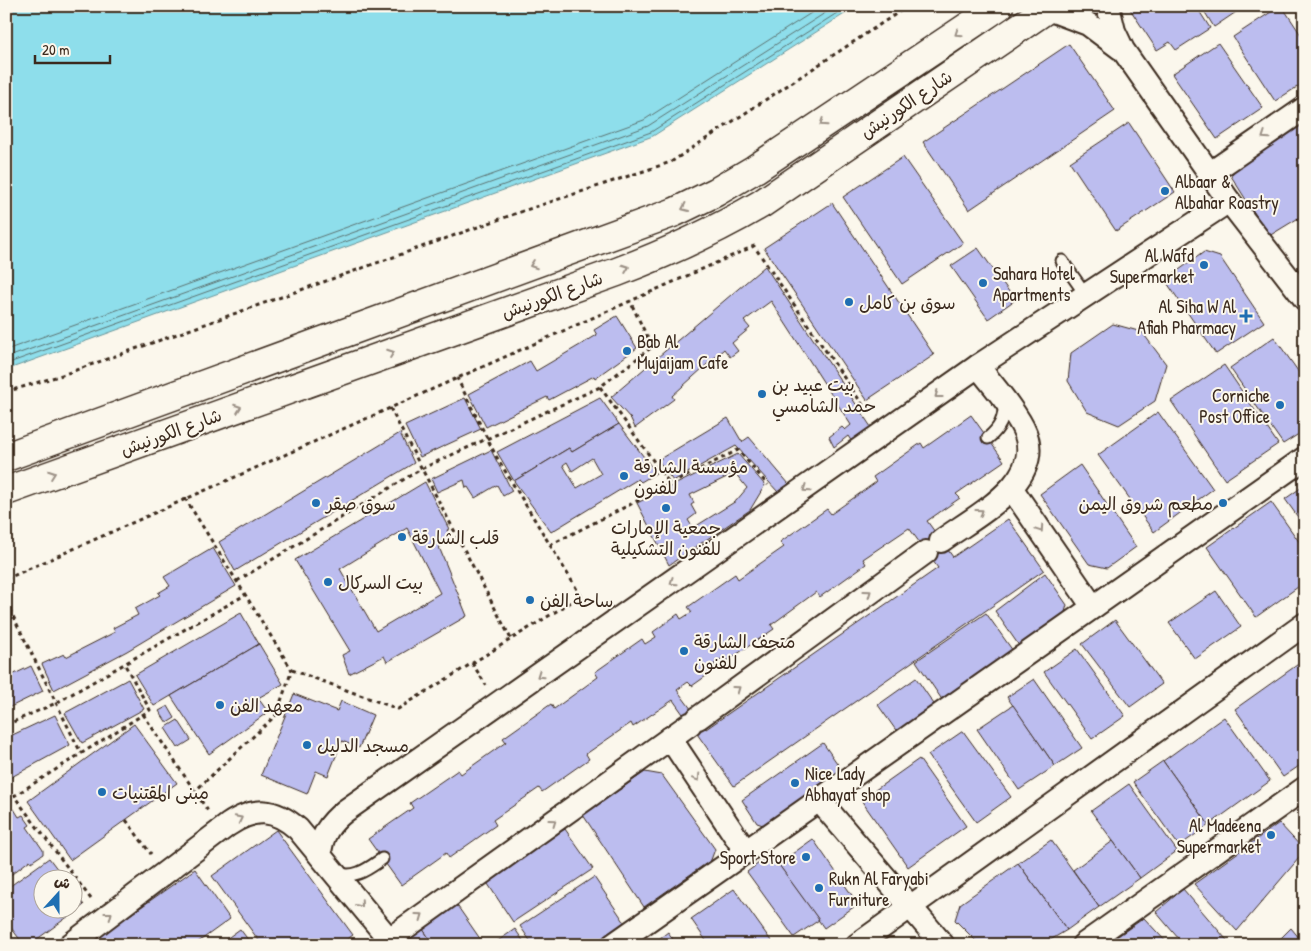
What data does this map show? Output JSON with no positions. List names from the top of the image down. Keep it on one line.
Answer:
{"streets":{"main road":["شارع الكورنيش"]},"places":{"other":["Albaar & Albahar Roastry","Al Wafd Supermarket","Sahara Hotel Apartments","سوق بن كامل","Bab Al Mujaijam Cafe","بيت عبيد بن حمد الشامسي","Corniche Post Office","مؤسسة الشارقة للفنون","سوق صقر","مطعم شروق اليمن","جمعية الإمارات للفنون التشكيلية","قلب الشارقة","بيت السركال","ساحة الفن","متحف الشارقة للفنون","معهد الفن","مسجد الدليل","Nice Lady Abhayat shop","مبنى المقتنيات","Al Madeena Supermarket","Sport Store","Rukn Al Faryabi Furniture"],"health":["Al Siha W Al Afiah Pharmacy"]},"scale_bar":"20 m","north":"top"}
